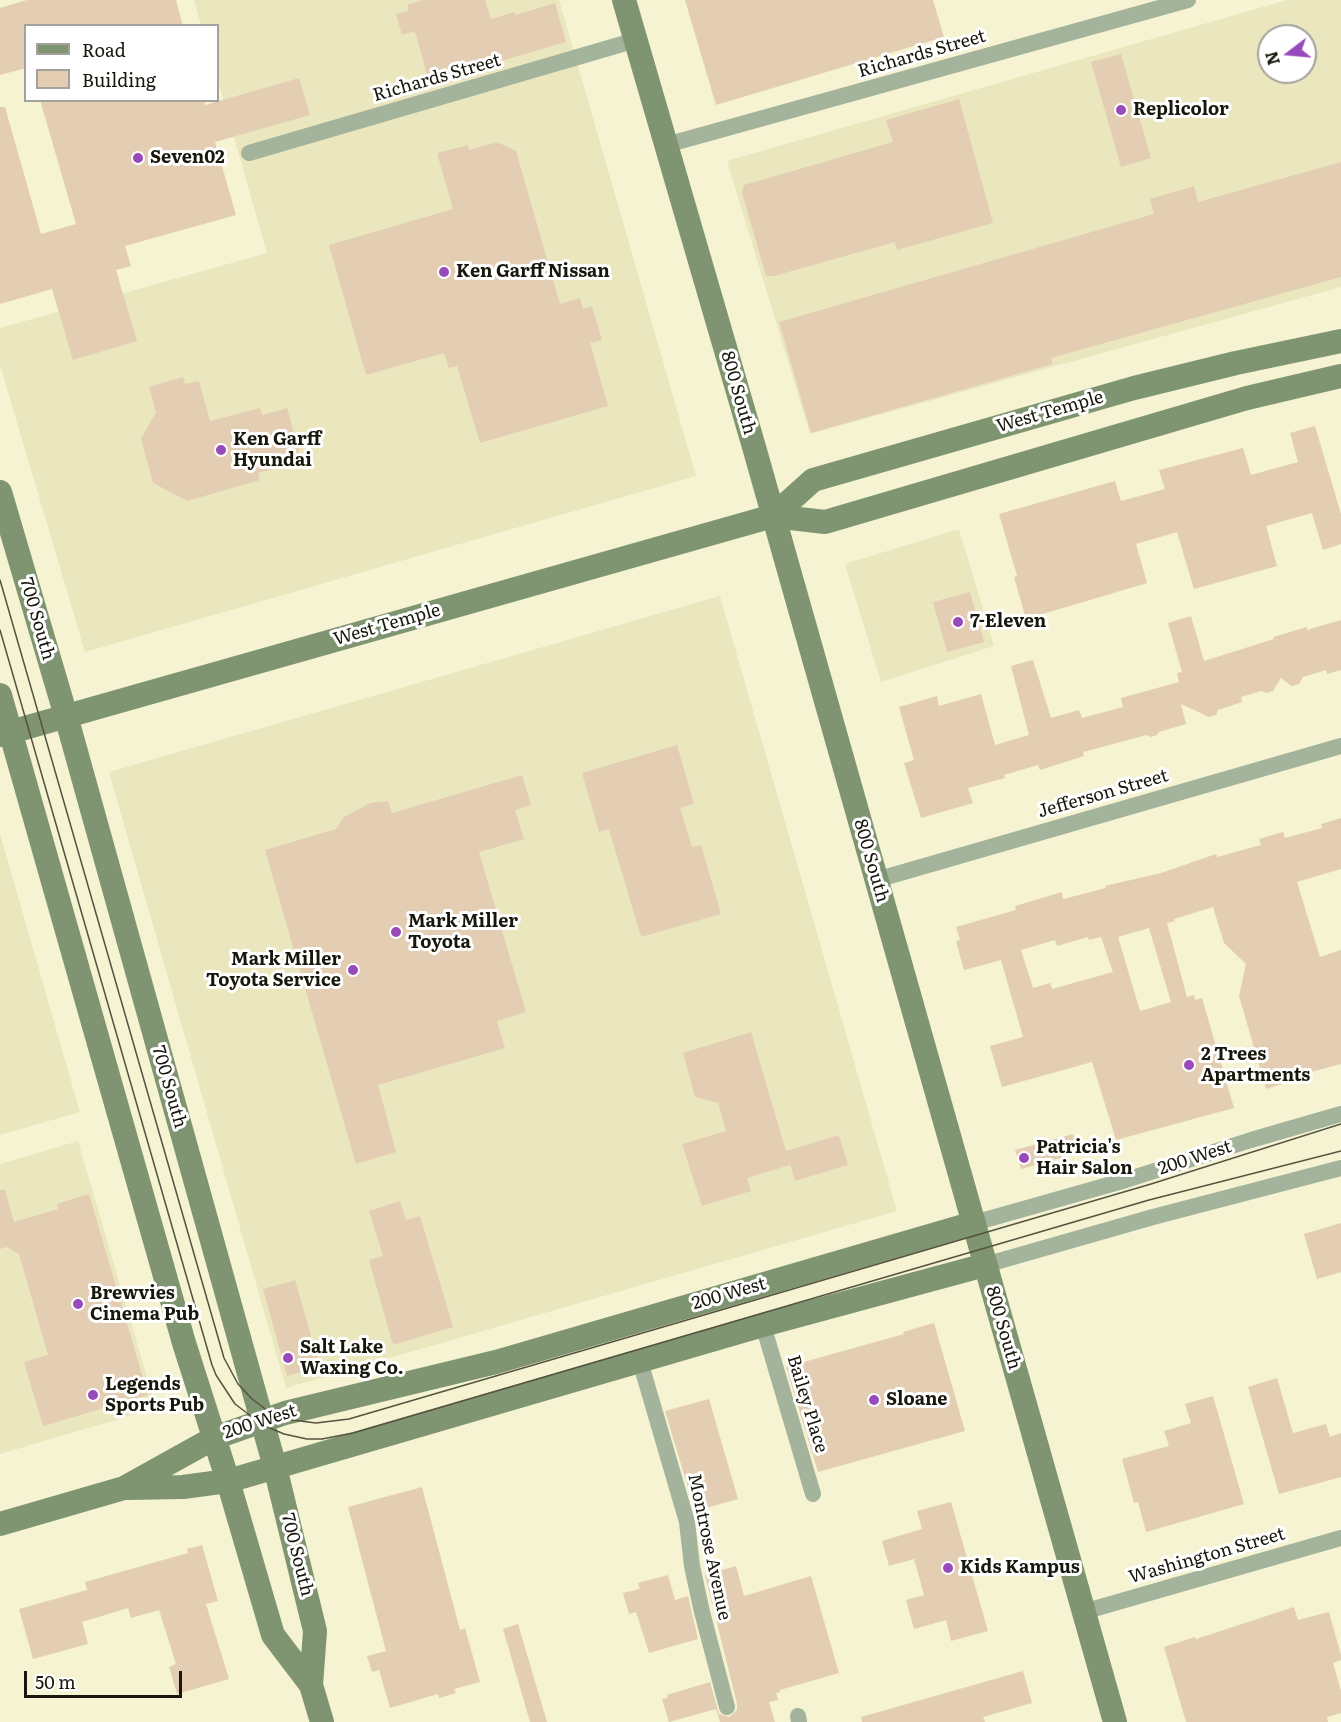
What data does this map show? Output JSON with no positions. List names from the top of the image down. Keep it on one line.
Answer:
{"streets":{"street":["Richards Street","800 South","West Temple","700 South","Jefferson Street","200 West","Bailey Place","Montrose Avenue","Washington Street"]},"crossings":[["Richards Street","800 South"],["800 South","West Temple"],["800 South","Jefferson Street"],["800 South","200 West"],["800 South","Washington Street"],["West Temple","700 South"],["700 South","200 West"],["200 West","Bailey Place"],["200 West","Montrose Avenue"]],"places":["Replicolor","Seven02","Ken Garff Nissan","Ken Garff Hyundai","7-Eleven","Mark Miller Toyota","Mark Miller Toyota Service","2 Trees Apartments","Patricia's Hair Salon","Brewvies Cinema Pub","Salt Lake Waxing Co.","Legends Sports Pub","Sloane","Kids Kampus"],"legend":["Road","Building"],"scale_bar":"50 m","north":"left"}
